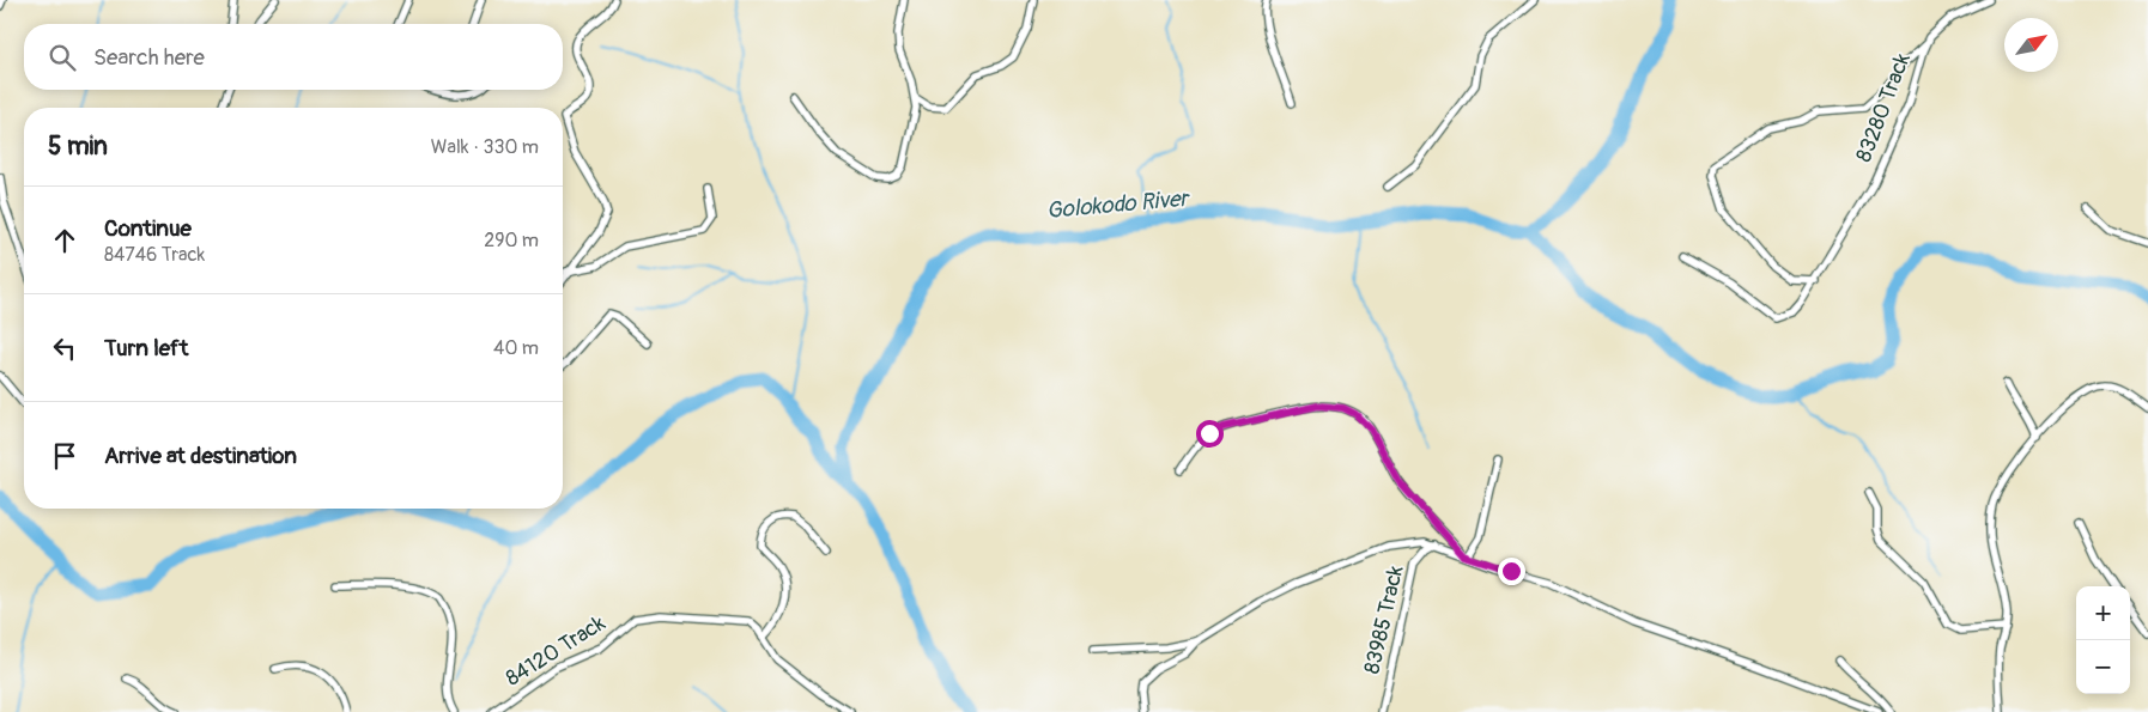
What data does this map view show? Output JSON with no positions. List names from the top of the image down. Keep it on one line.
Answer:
{"streets":{"street":["83280 Track","83985 Track","84120 Track"]},"water":["Golokodo River"],"north":"top right","page":{"search":"Search here","heading":["5 min","Walk · 330 m"],"list":[["Continue","84746 Track","290 m"],["Turn left","40 m"],"Arrive at destination"],"map_buttons":["+","−"]}}
